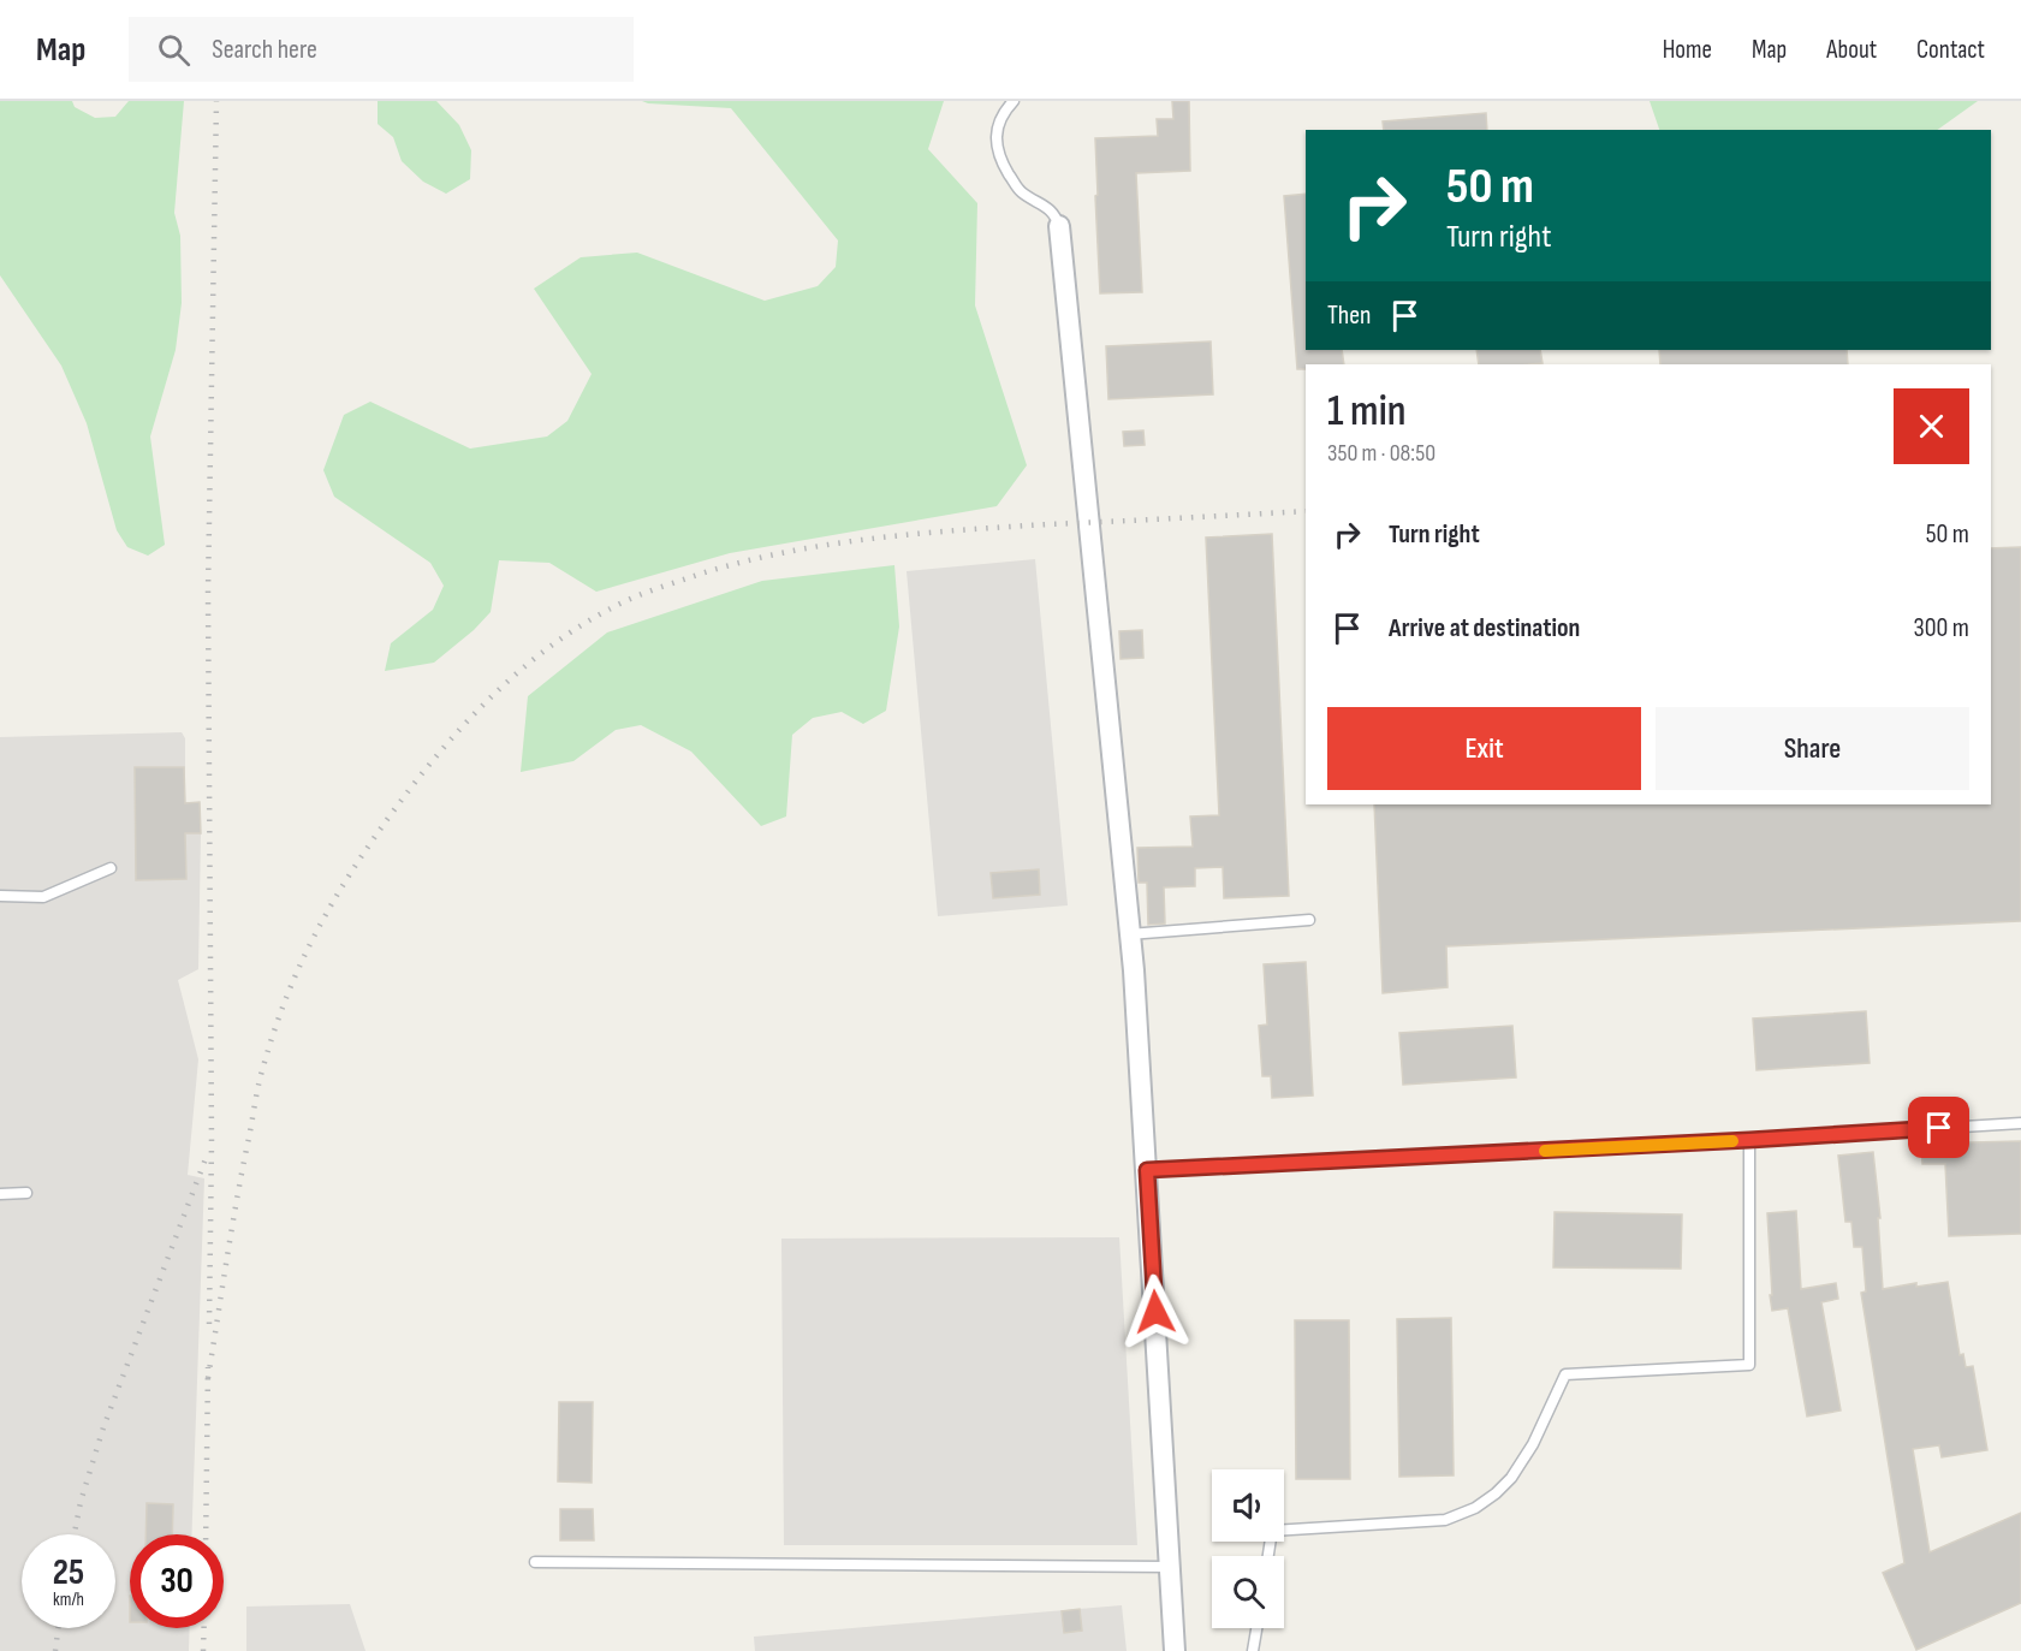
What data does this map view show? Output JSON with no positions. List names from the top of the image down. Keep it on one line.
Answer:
{"page":{"header":"Map","search":"Search here","nav":["Home","Map","About","Contact"],"turn":["50 m","Turn right"],"then":"Then","heading":["1 min","350 m · 08:50"],"list":[{"name":"Turn right","value":"50 m"},{"name":"Arrive at destination","value":"300 m"}],"buttons":["Exit","Share"],"speed":"25 km/h","limit":"30"}}
